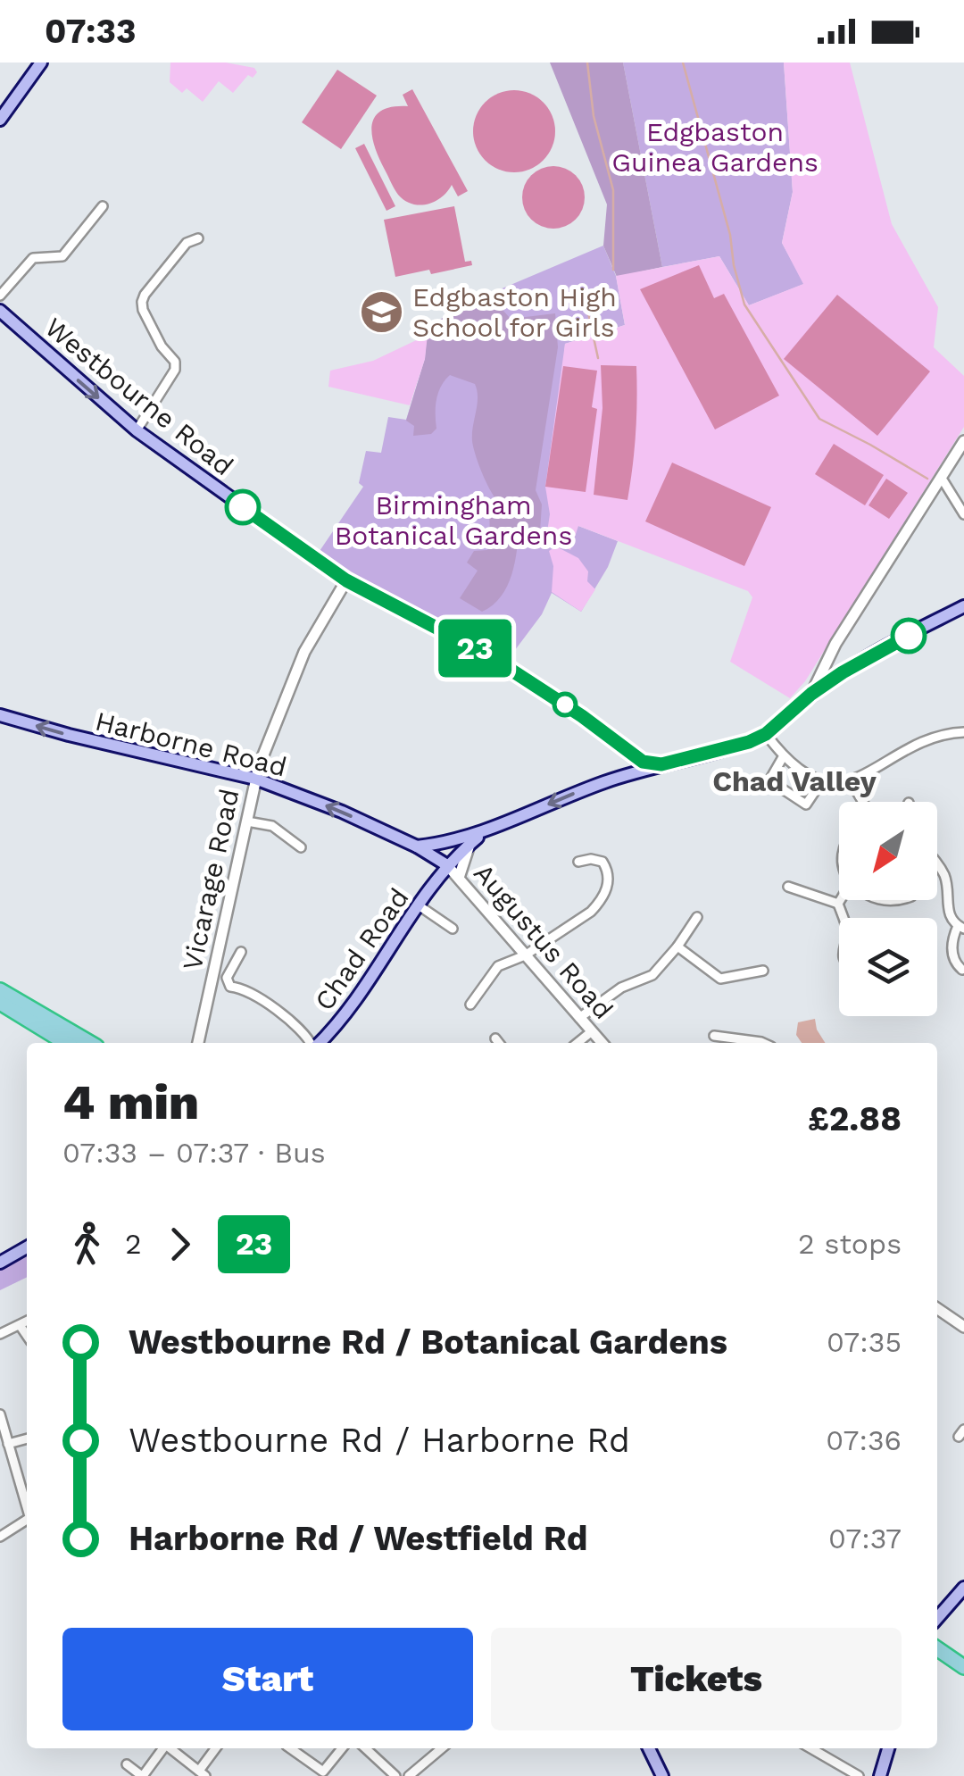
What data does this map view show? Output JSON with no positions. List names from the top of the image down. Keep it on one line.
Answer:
{"streets":{"main road":["Westbourne Road","Harborne Road","Chad Road"],"street":["Vicarage Road","Augustus Road"]},"crossings":[["Westbourne Road","Vicarage Road"],["Harborne Road","Vicarage Road"],["Harborne Road","Augustus Road"],["Harborne Road","Chad Road"],["Augustus Road","Chad Road"]],"one_way":["Harborne Road"],"districts":["Chad Valley"],"parks":["Edgbaston Guinea Gardens","Birmingham Botanical Gardens"],"places":{"school or university":["Edgbaston High School for Girls"]},"lines":["bus line 23"],"north":"bottom left","page":{"status":"07:33","on_map":"23","heading":["4 min","07:33 – 07:37 · Bus","£2.88"],"legs":["2","23","2 stops"],"list":[{"name":"Westbourne Rd / Botanical Gardens","value":"07:35"},{"name":"Westbourne Rd / Harborne Rd","value":"07:36"},{"name":"Harborne Rd / Westfield Rd","value":"07:37"}],"buttons":["Start","Tickets"]}}
